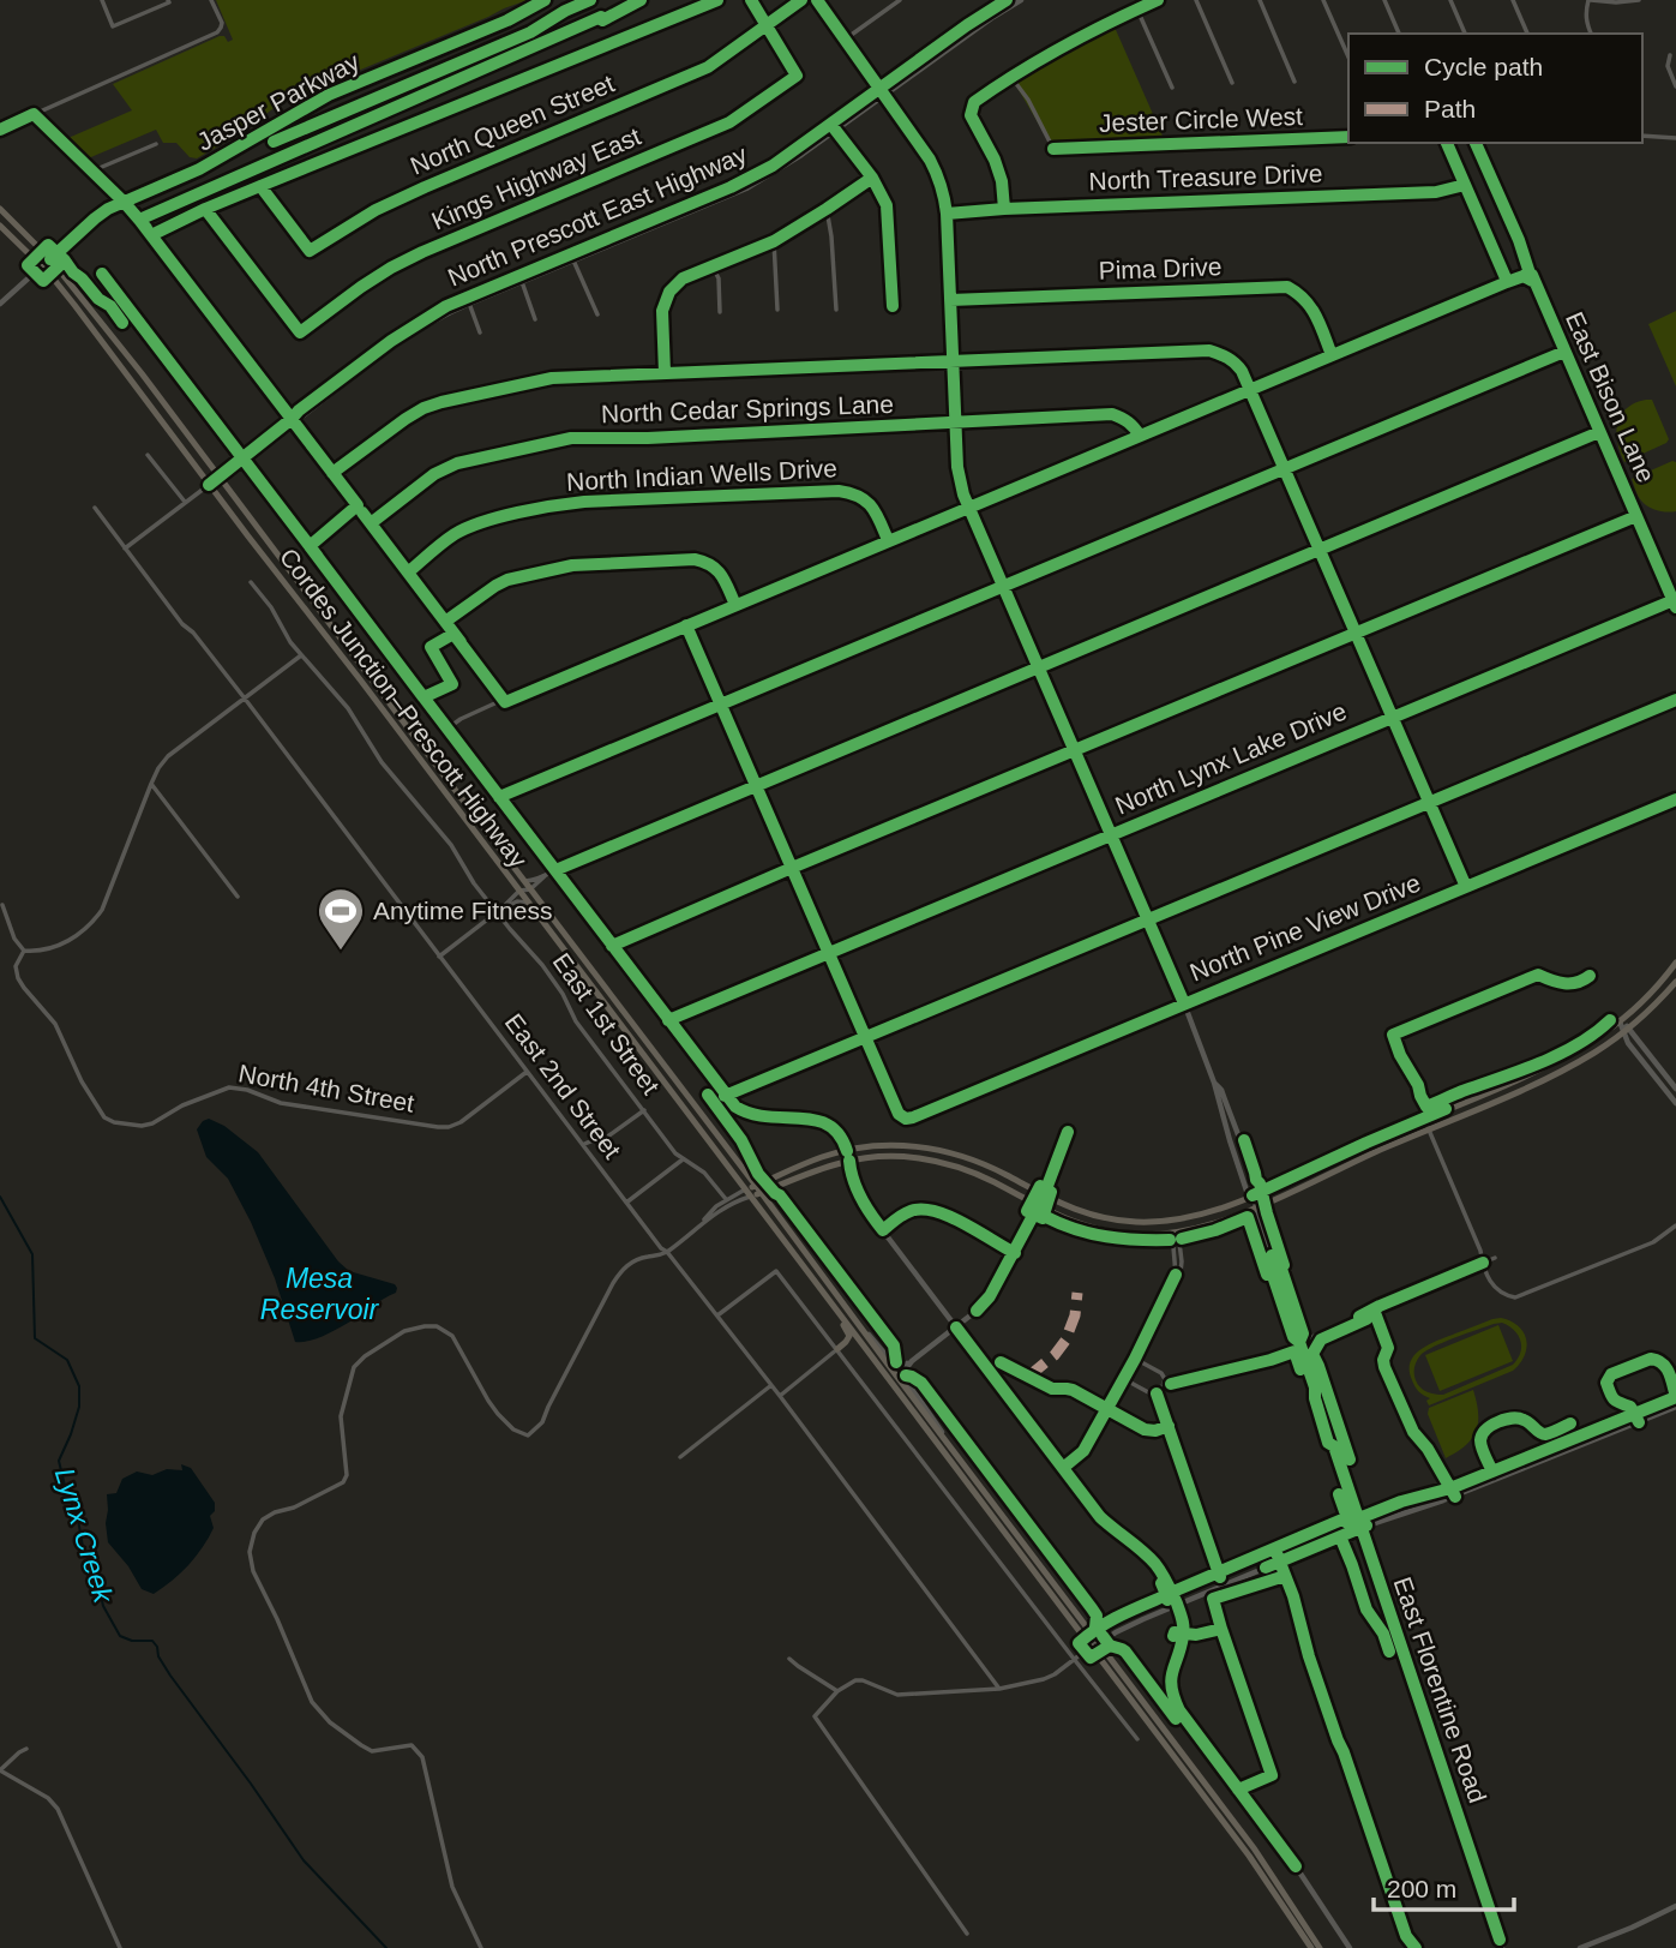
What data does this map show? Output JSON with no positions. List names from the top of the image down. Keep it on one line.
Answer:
{"streets":{"main road":["Cordes Junction–Prescott Highway"],"street":["Jasper Parkway","Jester Circle West","North Queen Street","North Treasure Drive","Kings Highway East","North Prescott East Highway","Pima Drive","East Bison Lane","North Cedar Springs Lane","North Indian Wells Drive","North Lynx Lake Drive","North Pine View Drive","East 1st Street","East 2nd Street","North 4th Street","East Florentine Road"]},"crossings":[["Jasper Parkway","Cordes Junction–Prescott Highway"],["North Queen Street","Kings Highway East"],["North Treasure Drive","East Florentine Road"],["North Prescott East Highway","Cordes Junction–Prescott Highway"],["North Prescott East Highway","East 2nd Street"],["North Prescott East Highway","East Florentine Road"],["Pima Drive","East Florentine Road"],["East Bison Lane","North Lynx Lake Drive"],["North Cedar Springs Lane","East Florentine Road"],["North Lynx Lake Drive","East Florentine Road"],["North Pine View Drive","East Florentine Road"],["East 2nd Street","North 4th Street"]],"water":["Mesa Reservoir","Lynx Creek"],"places":{"sports":["Anytime Fitness"]},"legend":["Cycle path","Path"],"scale_bar":"200 m"}
